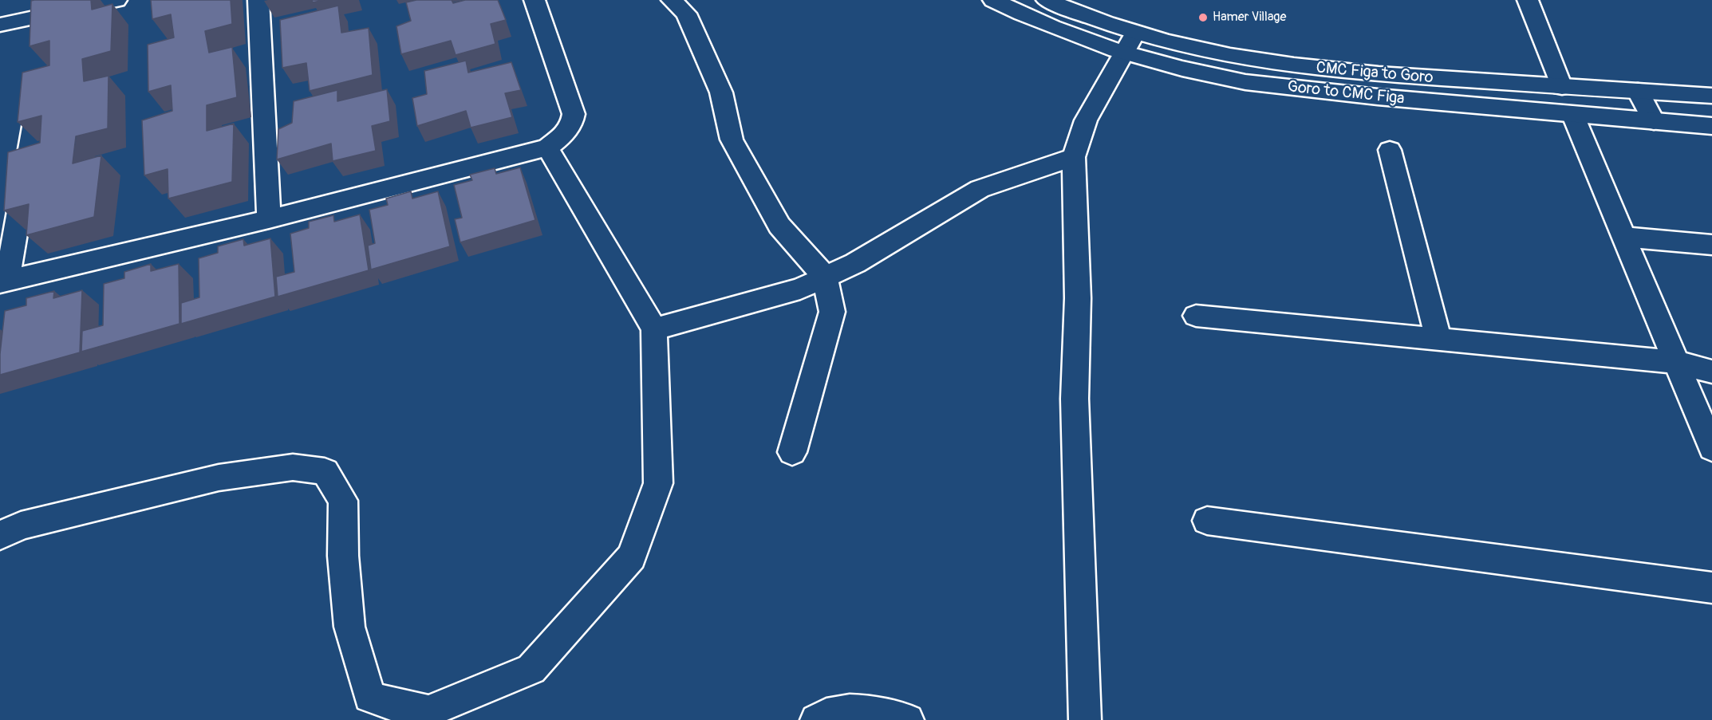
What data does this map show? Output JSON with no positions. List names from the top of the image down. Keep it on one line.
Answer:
{"streets":{"street":["CMC Figa to Goro","Goro to CMC Figa"]},"crossings":[["CMC Figa to Goro","Goro to CMC Figa"]],"places":["Hamer Village"]}
